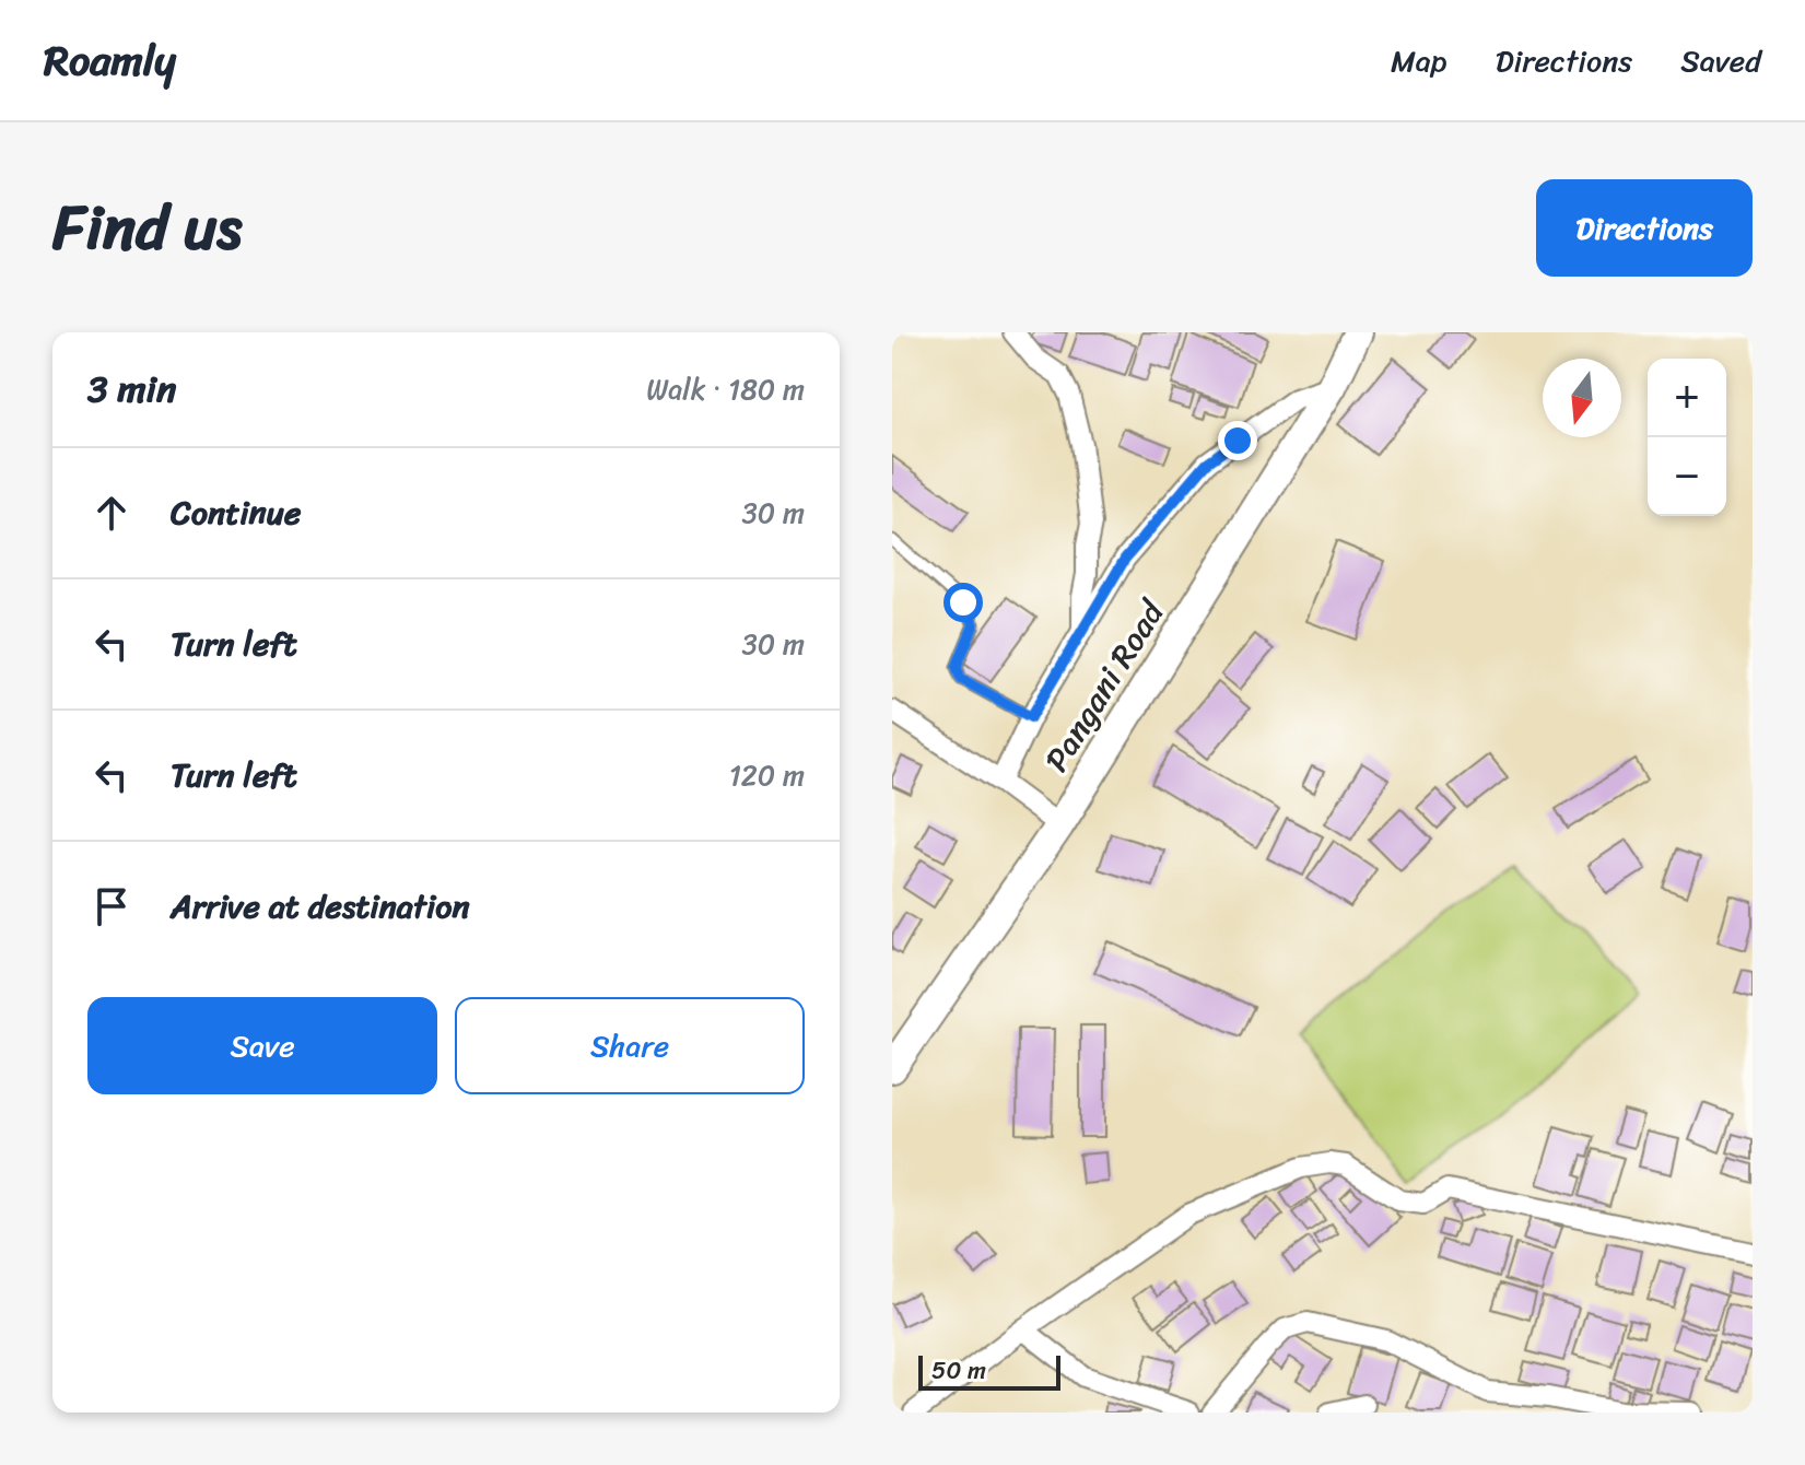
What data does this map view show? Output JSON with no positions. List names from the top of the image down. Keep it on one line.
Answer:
{"streets":{"main road":["Pangani Road"]},"scale_bar":"50 m","north":"bottom","page":{"header":"Roamly","nav":["Map","Directions","Saved"],"title":"Find us","buttons":["Directions",["Save","Share"]],"heading":["3 min","Walk · 180 m"],"map_buttons":["+","−"],"list":[["Continue","30 m"],["Turn left","30 m"],["Turn left","120 m"],"Arrive at destination"],"scale":"50 m"}}
